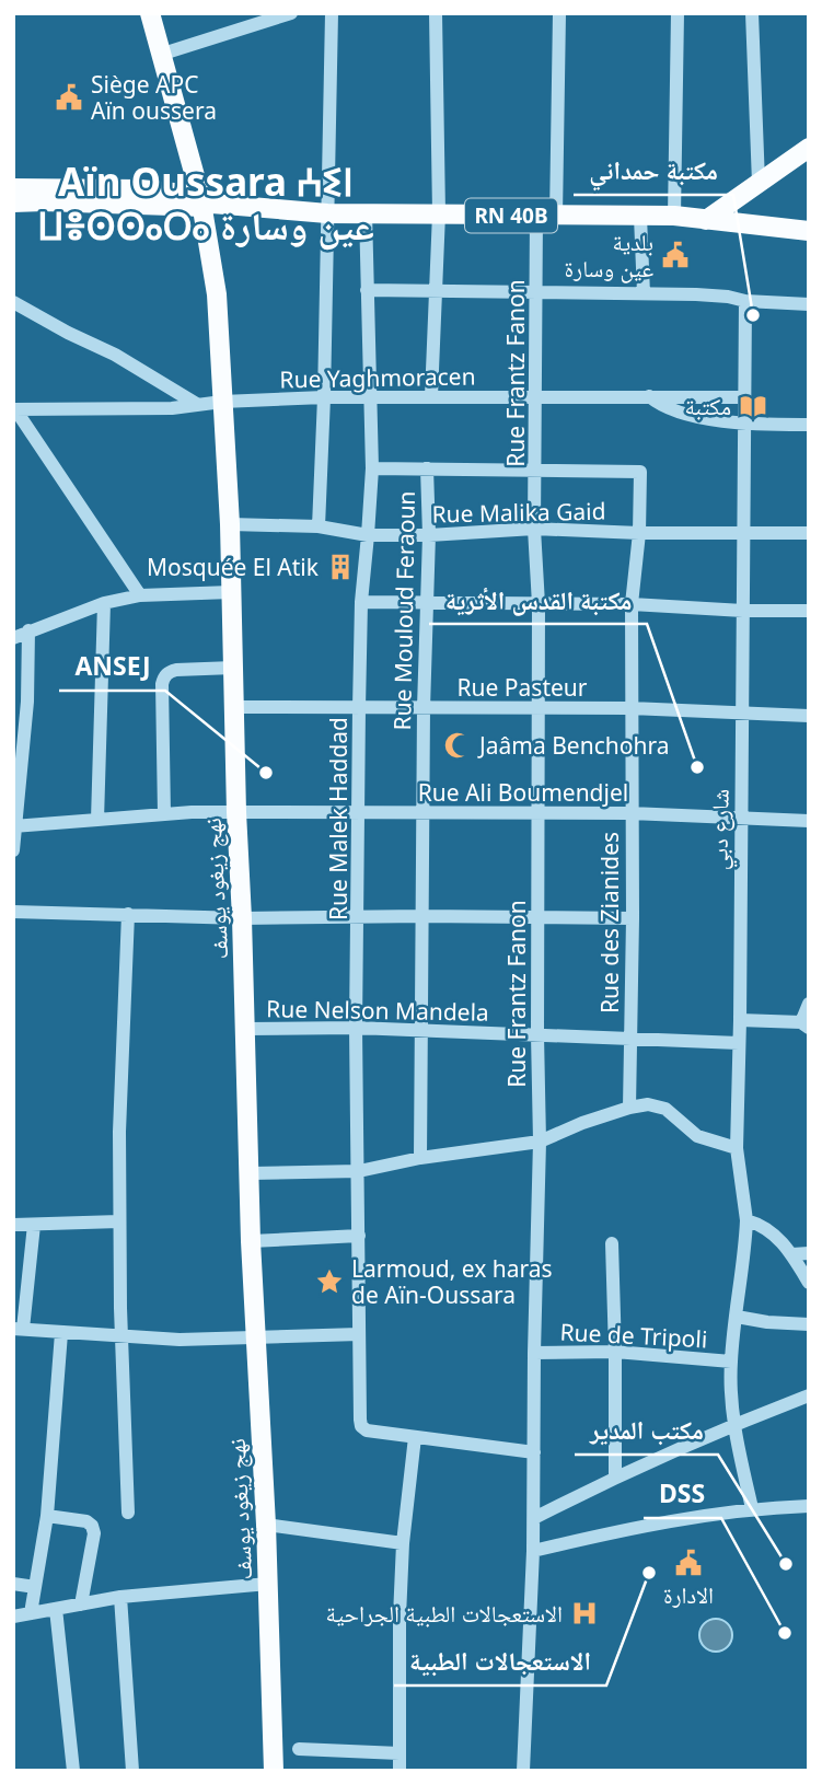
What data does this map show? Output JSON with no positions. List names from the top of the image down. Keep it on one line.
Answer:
{"streets":{"main road":["RN 40B","نهج زيغود يوسف"],"street":["Rue Frantz Fanon","Rue Yaghmoracen","Rue Malika Gaid","Rue Mouloud Feraoun","Rue Pasteur","Rue Ali Boumendjel","Rue Malek Haddad","شارع دبي","Rue des Zianides","Rue Nelson Mandela","Rue de Tripoli"]},"crossings":[["RN 40B","Rue Frantz Fanon"],["RN 40B","Rue Malek Haddad"],["RN 40B","نهج زيغود يوسف"],["Rue Frantz Fanon","Rue Yaghmoracen"],["Rue Frantz Fanon","Rue Malika Gaid"],["Rue Frantz Fanon","Rue Pasteur"],["Rue Frantz Fanon","Rue Ali Boumendjel"],["Rue Frantz Fanon","Rue des Zianides"],["Rue Frantz Fanon","Rue Nelson Mandela"],["Rue Frantz Fanon","Rue de Tripoli"],["Rue Yaghmoracen","Rue Malek Haddad"],["Rue Yaghmoracen","شارع دبي"],["Rue Yaghmoracen","نهج زيغود يوسف"],["Rue Malika Gaid","Rue Mouloud Feraoun"],["Rue Malika Gaid","Rue Malek Haddad"],["Rue Malika Gaid","شارع دبي"],["Rue Malika Gaid","نهج زيغود يوسف"],["Rue Malika Gaid","Rue des Zianides"],["Rue Mouloud Feraoun","Rue Pasteur"],["Rue Mouloud Feraoun","Rue Ali Boumendjel"],["Rue Mouloud Feraoun","Rue Nelson Mandela"],["Rue Pasteur","Rue Malek Haddad"],["Rue Pasteur","شارع دبي"],["Rue Pasteur","نهج زيغود يوسف"],["Rue Pasteur","Rue des Zianides"],["Rue Ali Boumendjel","Rue Malek Haddad"],["Rue Ali Boumendjel","شارع دبي"],["Rue Ali Boumendjel","نهج زيغود يوسف"],["Rue Ali Boumendjel","Rue des Zianides"],["Rue Malek Haddad","Rue Nelson Mandela"],["شارع دبي","Rue Nelson Mandela"],["شارع دبي","Rue de Tripoli"],["نهج زيغود يوسف","Rue Nelson Mandela"],["Rue des Zianides","Rue Nelson Mandela"]],"districts":["Aïn Oussara ⵄⵉⵏ ⵡⴻⵙⵙⴰⵔⴰ عين وسارة"],"places":{"public building":["Siège APC Aïn oussera","بلدية عين وسارة","الادارة"],"other":["مكتبة حمداني","مكتبة القدس الأثرية","ANSEJ","مكتب المدير","الاستعجالات الطبية","DSS"],"library":["مكتبة"],"building":["Mosquée El Atik"],"mosque":["Jaâma Benchohra"],"place":["Larmoud, ex haras de Aïn-Oussara"],"hospital":["الاستعجالات الطبية الجراحية"]}}
